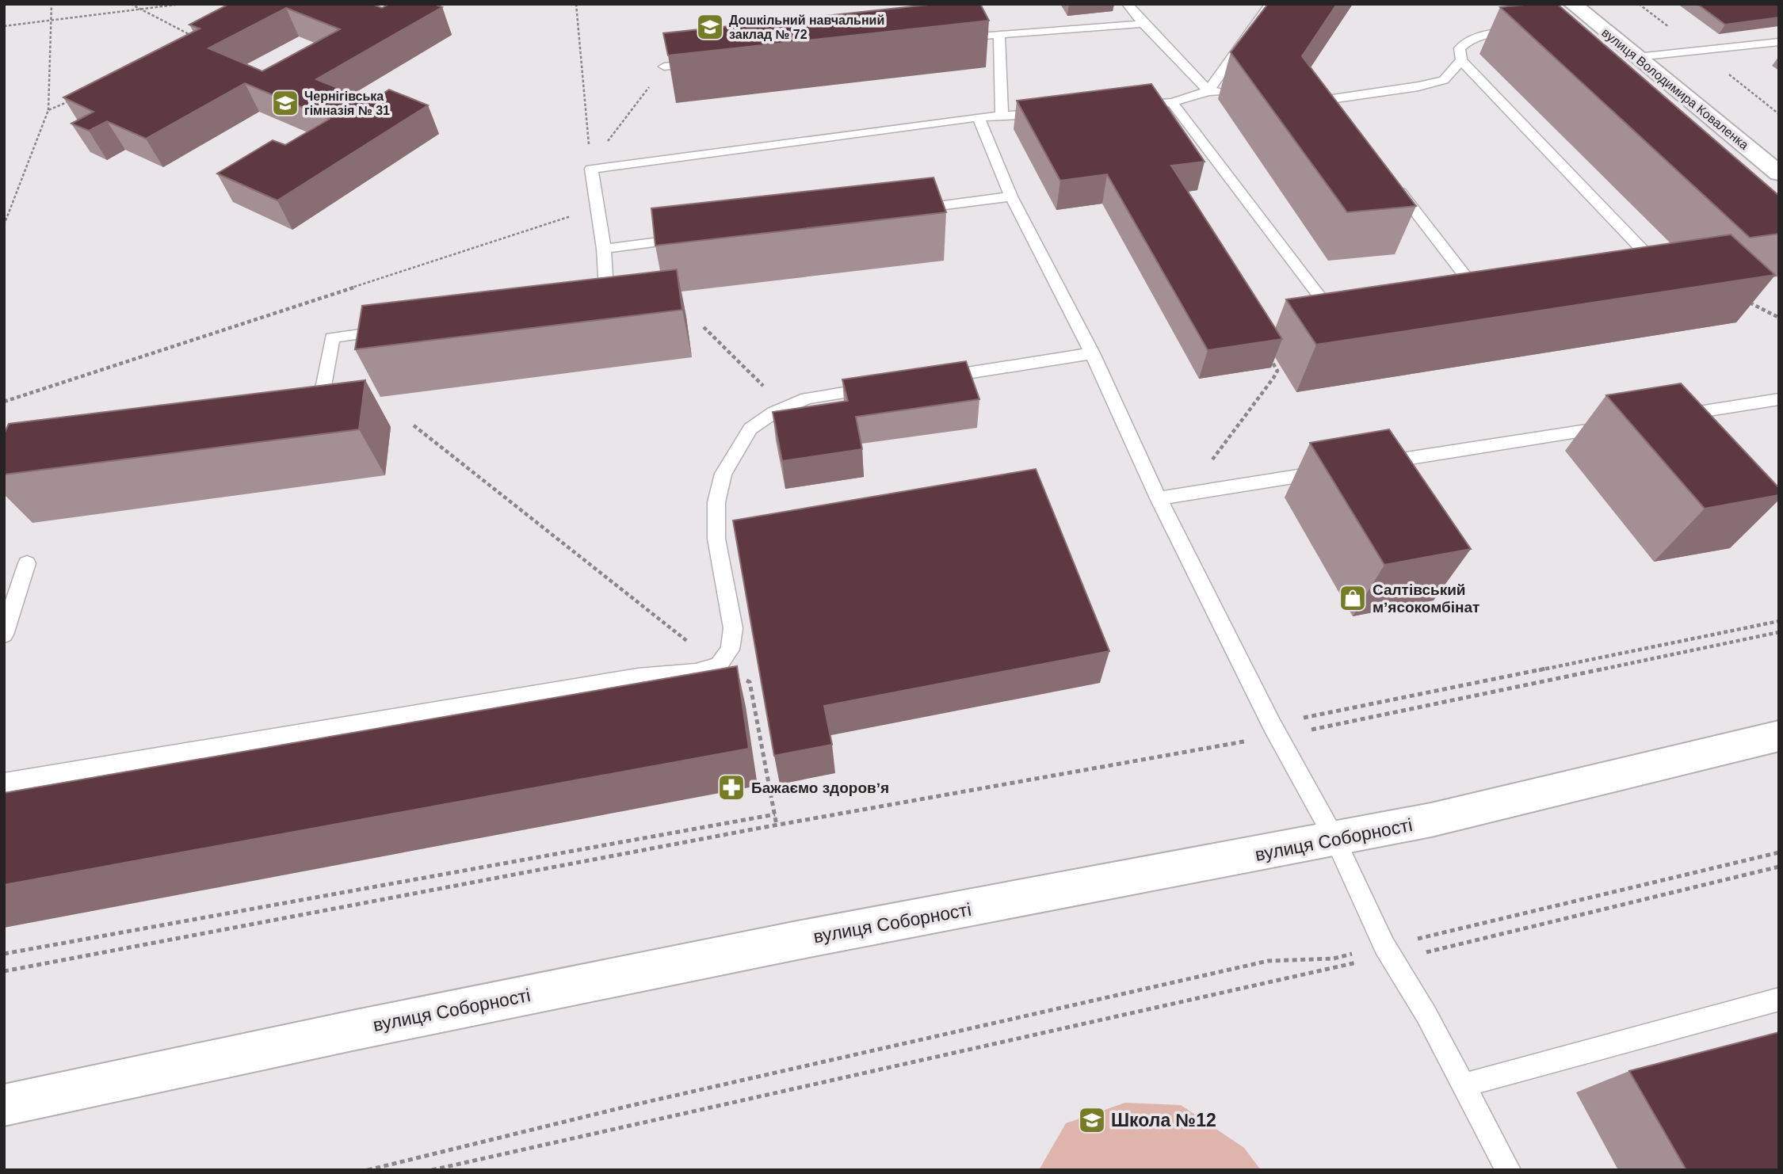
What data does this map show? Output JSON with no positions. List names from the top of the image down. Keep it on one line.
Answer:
{"streets":{"street":["вулиця Володимира Коваленка","вулиця Соборності"]},"places":{"school or university":["Дошкільний навчальний заклад № 72","Чернігівська гімназія № 31","Школа №12"],"shop":["Салтівський мʼясокомбінат"],"pharmacy":["Бажаємо здоровʼя"]}}
